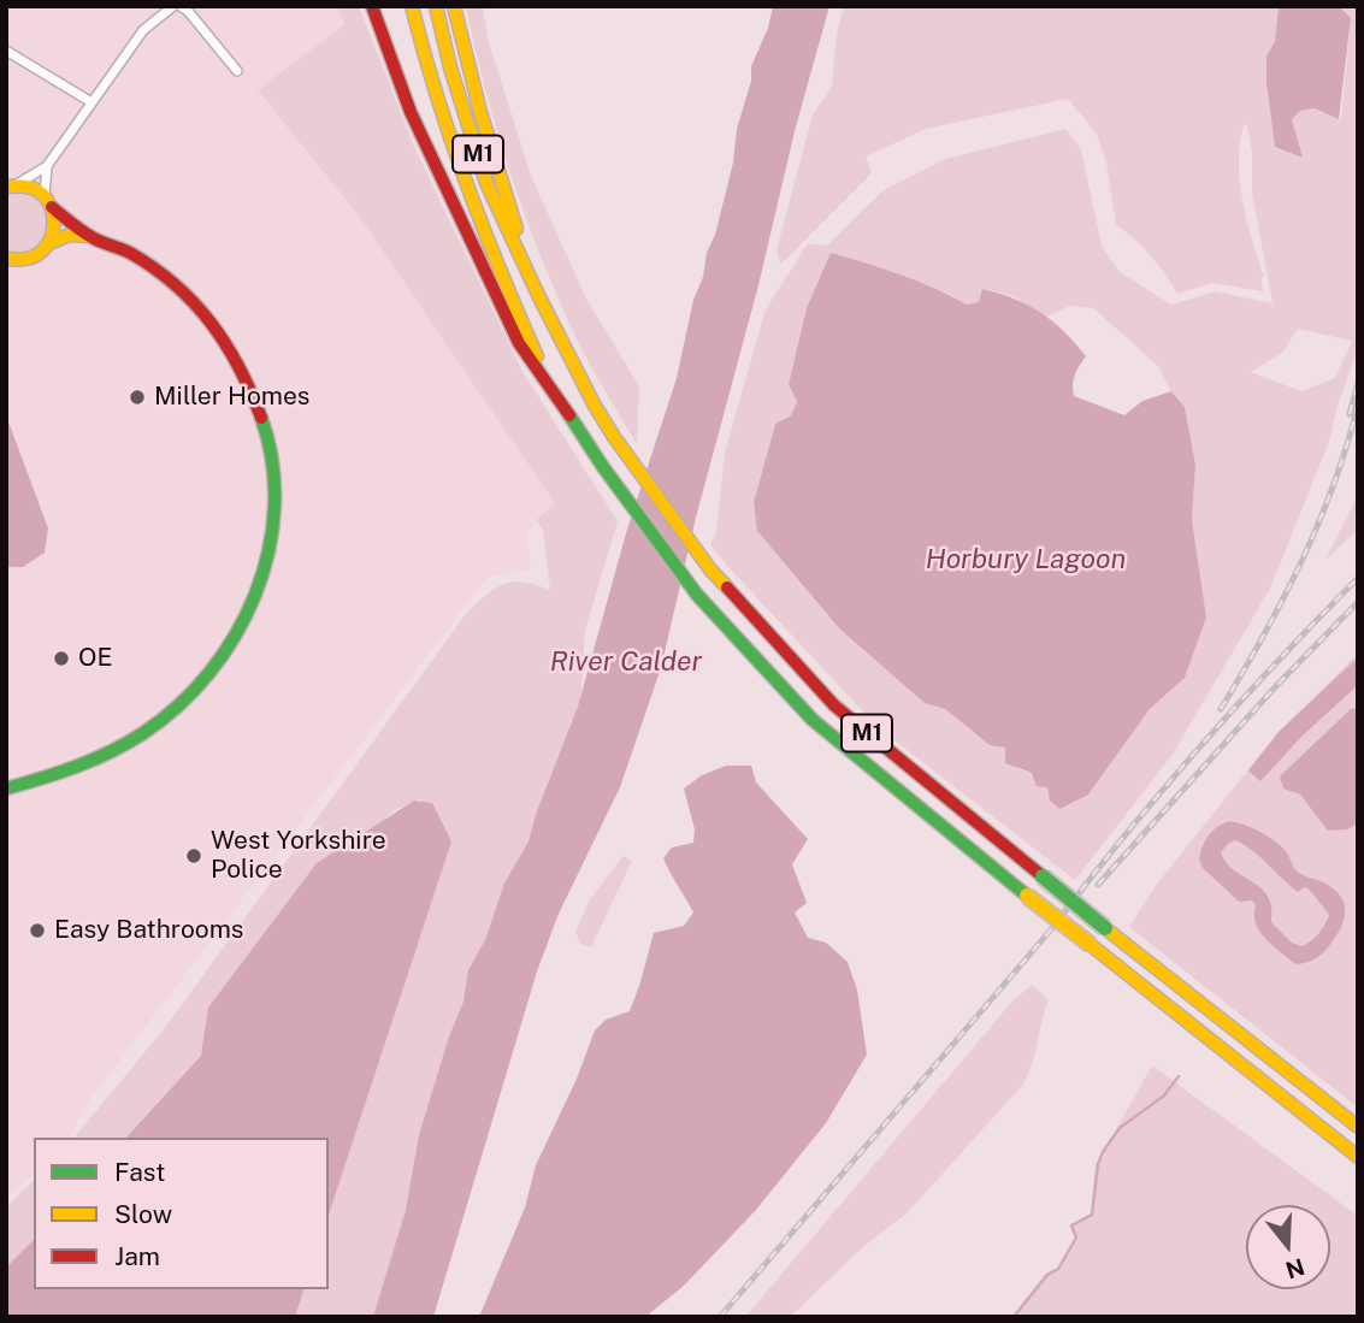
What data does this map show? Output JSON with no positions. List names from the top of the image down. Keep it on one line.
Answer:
{"streets":{"main road":["M1"]},"water":["Horbury Lagoon","River Calder"],"places":["Miller Homes","OE","West Yorkshire Police","Easy Bathrooms"],"legend":["Fast","Slow","Jam"],"north":"bottom"}
